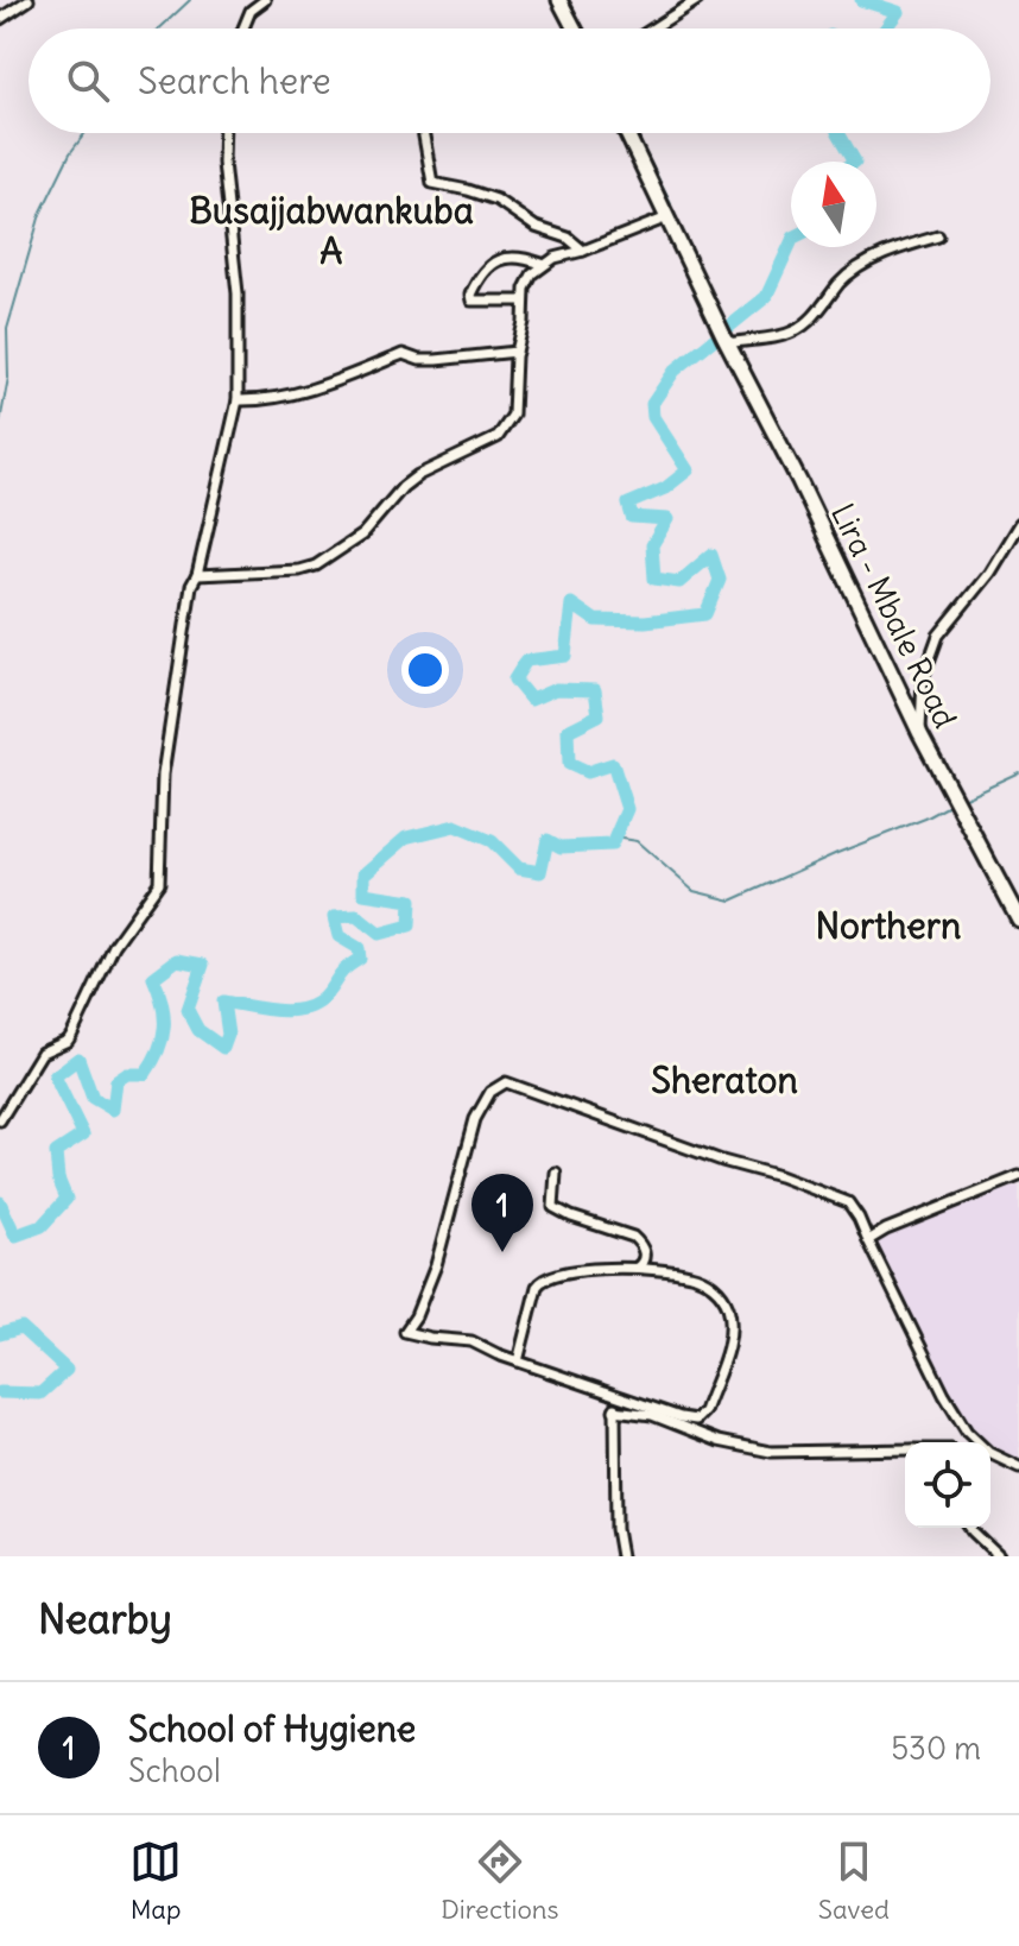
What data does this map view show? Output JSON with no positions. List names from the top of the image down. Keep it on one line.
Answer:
{"streets":{"main road":["Lira - Mbale Road"]},"districts":["Busajjabwankuba A","Northern","Sheraton"],"north":"top","page":{"search":"Search here","pins":"1","heading":"Nearby","list":[{"mark":"1","name":"School of Hygiene","note":"School","value":"530 m"}],"nav":["Map","Directions","Saved"]}}
